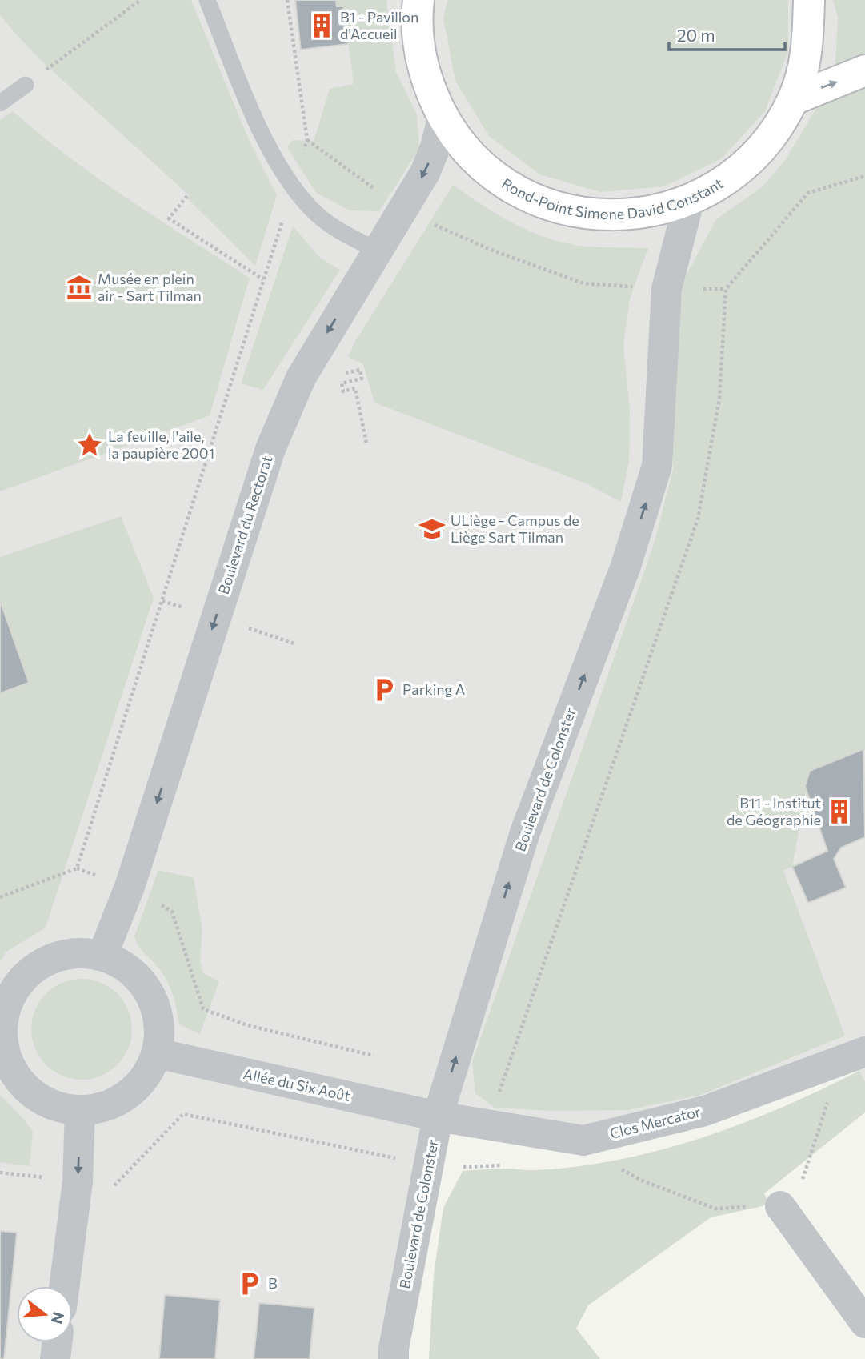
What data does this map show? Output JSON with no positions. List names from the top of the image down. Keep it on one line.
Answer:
{"streets":{"main road":["Rond-Point Simone David Constant"],"street":["Boulevard du Rectorat","Boulevard de Colonster","Allée du Six Août","Clos Mercator"]},"crossings":[["Rond-Point Simone David Constant","Boulevard du Rectorat"],["Rond-Point Simone David Constant","Boulevard de Colonster"],["Boulevard du Rectorat","Allée du Six Août"],["Boulevard de Colonster","Allée du Six Août"],["Boulevard de Colonster","Clos Mercator"],["Allée du Six Août","Clos Mercator"]],"one_way":["Boulevard du Rectorat","Boulevard de Colonster"],"places":{"building":["B1 - Pavillon d'Accueil","B11 - Institut de Géographie"],"museum":["Musée en plein air - Sart Tilman"],"place":["La feuille, l'aile, la paupière 2001"],"school or university":["ULiège - Campus de Liège Sart Tilman"],"parking":["Parking A","B"]},"scale_bar":"20 m","north":"right"}
